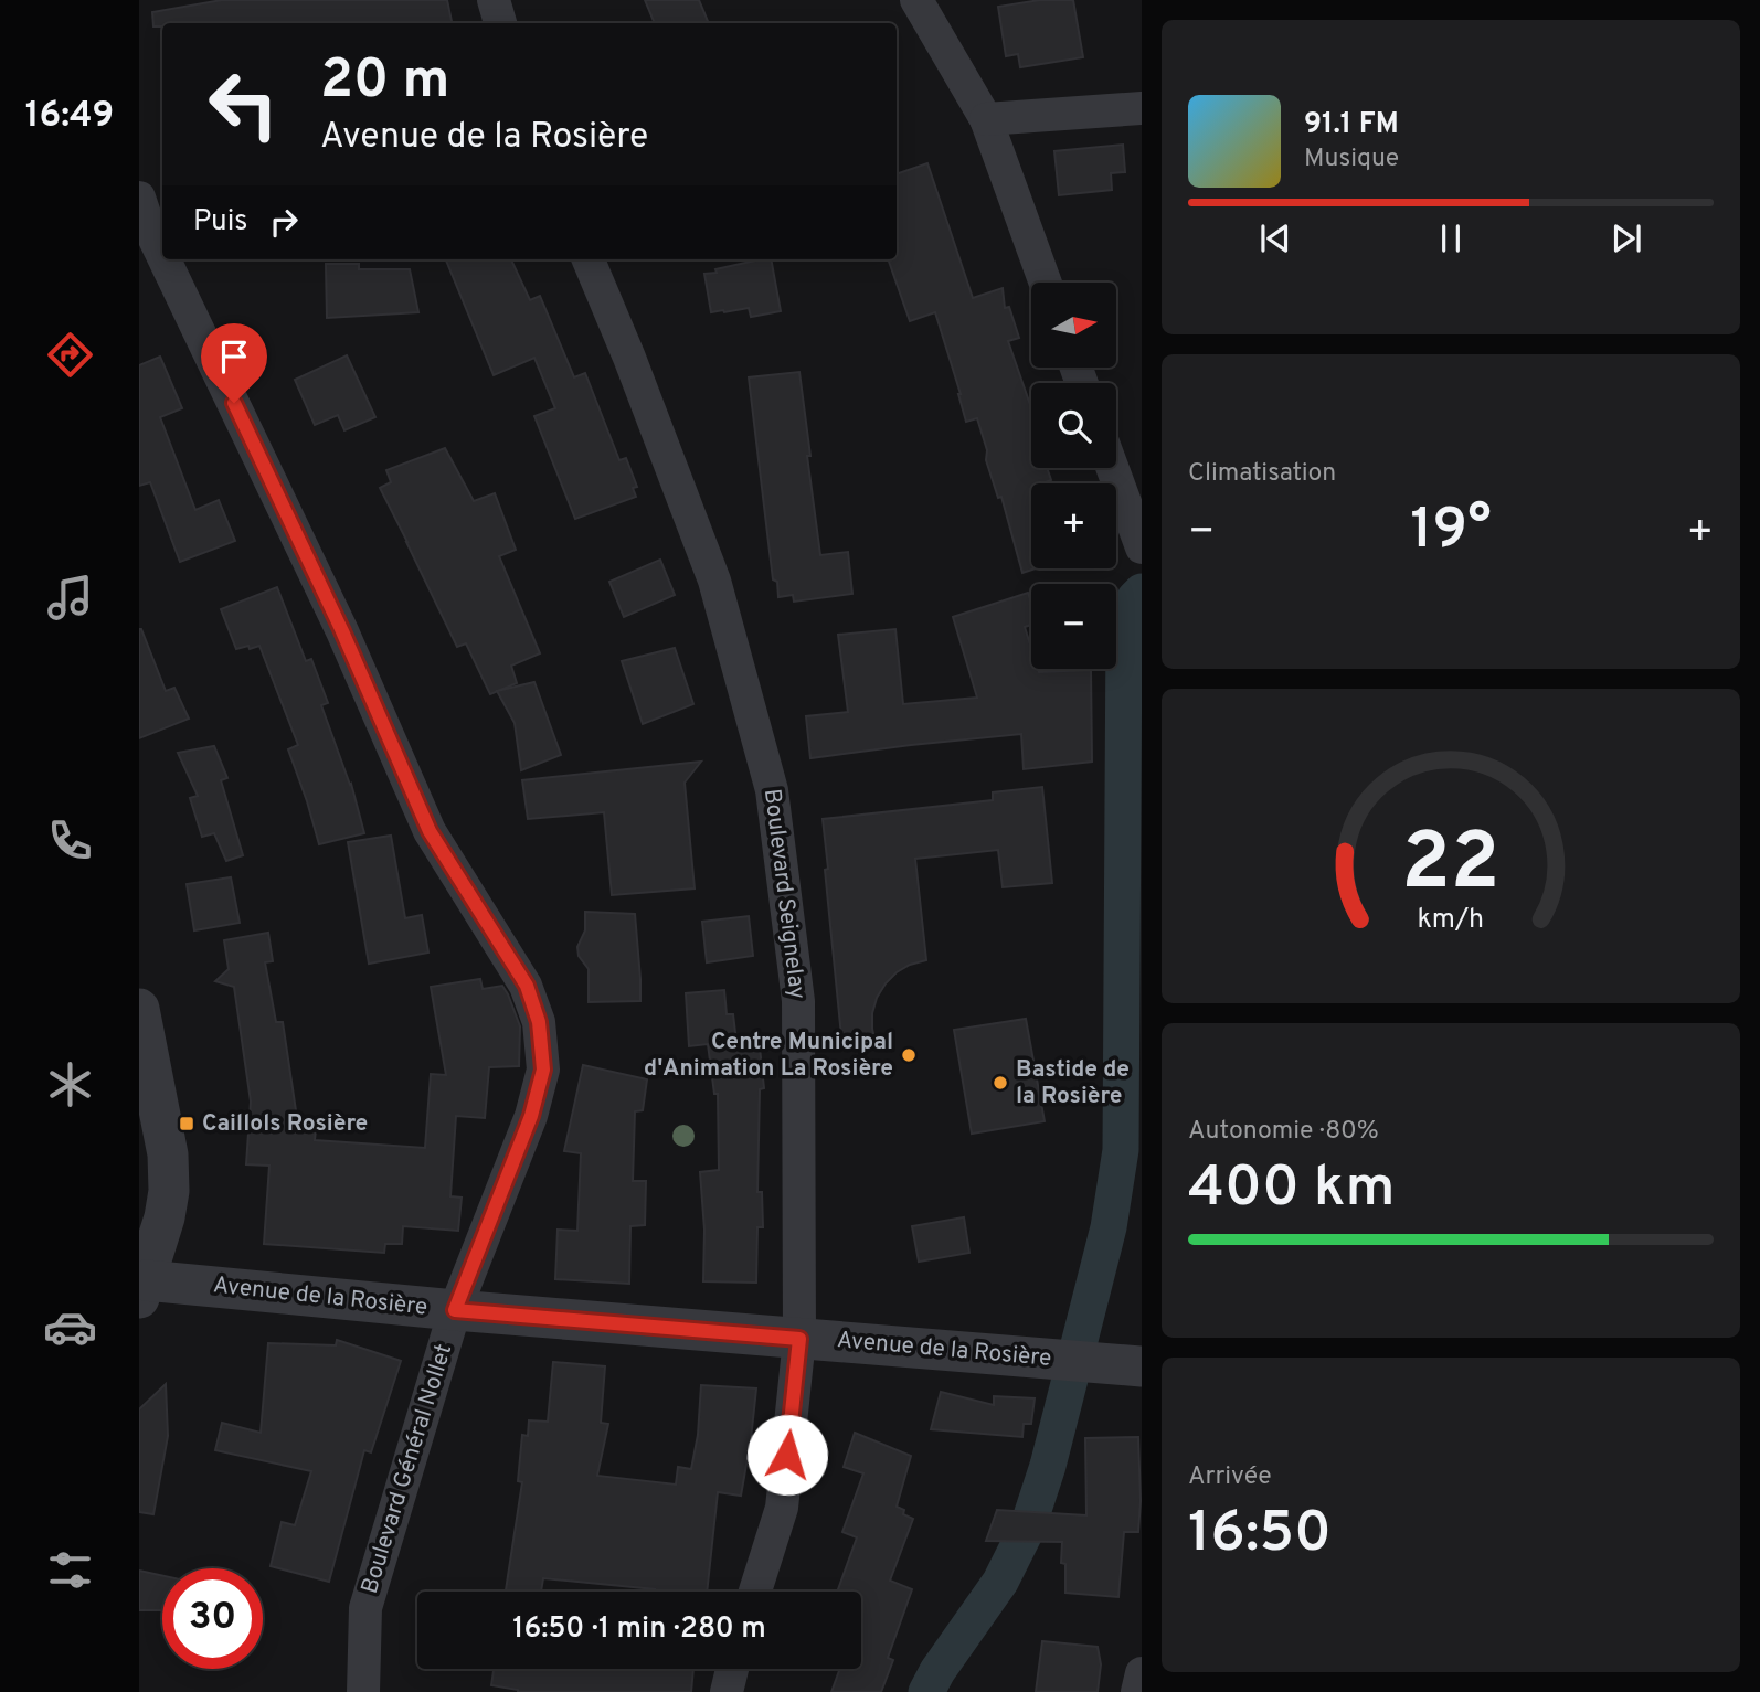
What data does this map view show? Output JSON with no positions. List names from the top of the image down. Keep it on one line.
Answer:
{"streets":{"street":["Boulevard Seignelay","Avenue de la Rosière","Boulevard Général Nollet"]},"crossings":[["Boulevard Seignelay","Avenue de la Rosière"],["Avenue de la Rosière","Boulevard Général Nollet"]],"places":{"other":["Centre Municipal d'Animation La Rosière","Bastide de la Rosière"],"transit":["Caillols Rosière"]},"north":"right","page":{"tabs":"16:49","turn":["20 m","Avenue de la Rosière"],"song":["91.1 FM","Musique"],"then":"Puis","map_buttons":["+","−"],"tile":["Climatisation",["Autonomie · 80%","400 km"],["Arrivée","16:50"]],"heat":["−","19°","+"],"limit":"30","trip":"16:50 · 1 min · 280 m","gauge":["22","km/h"]}}
